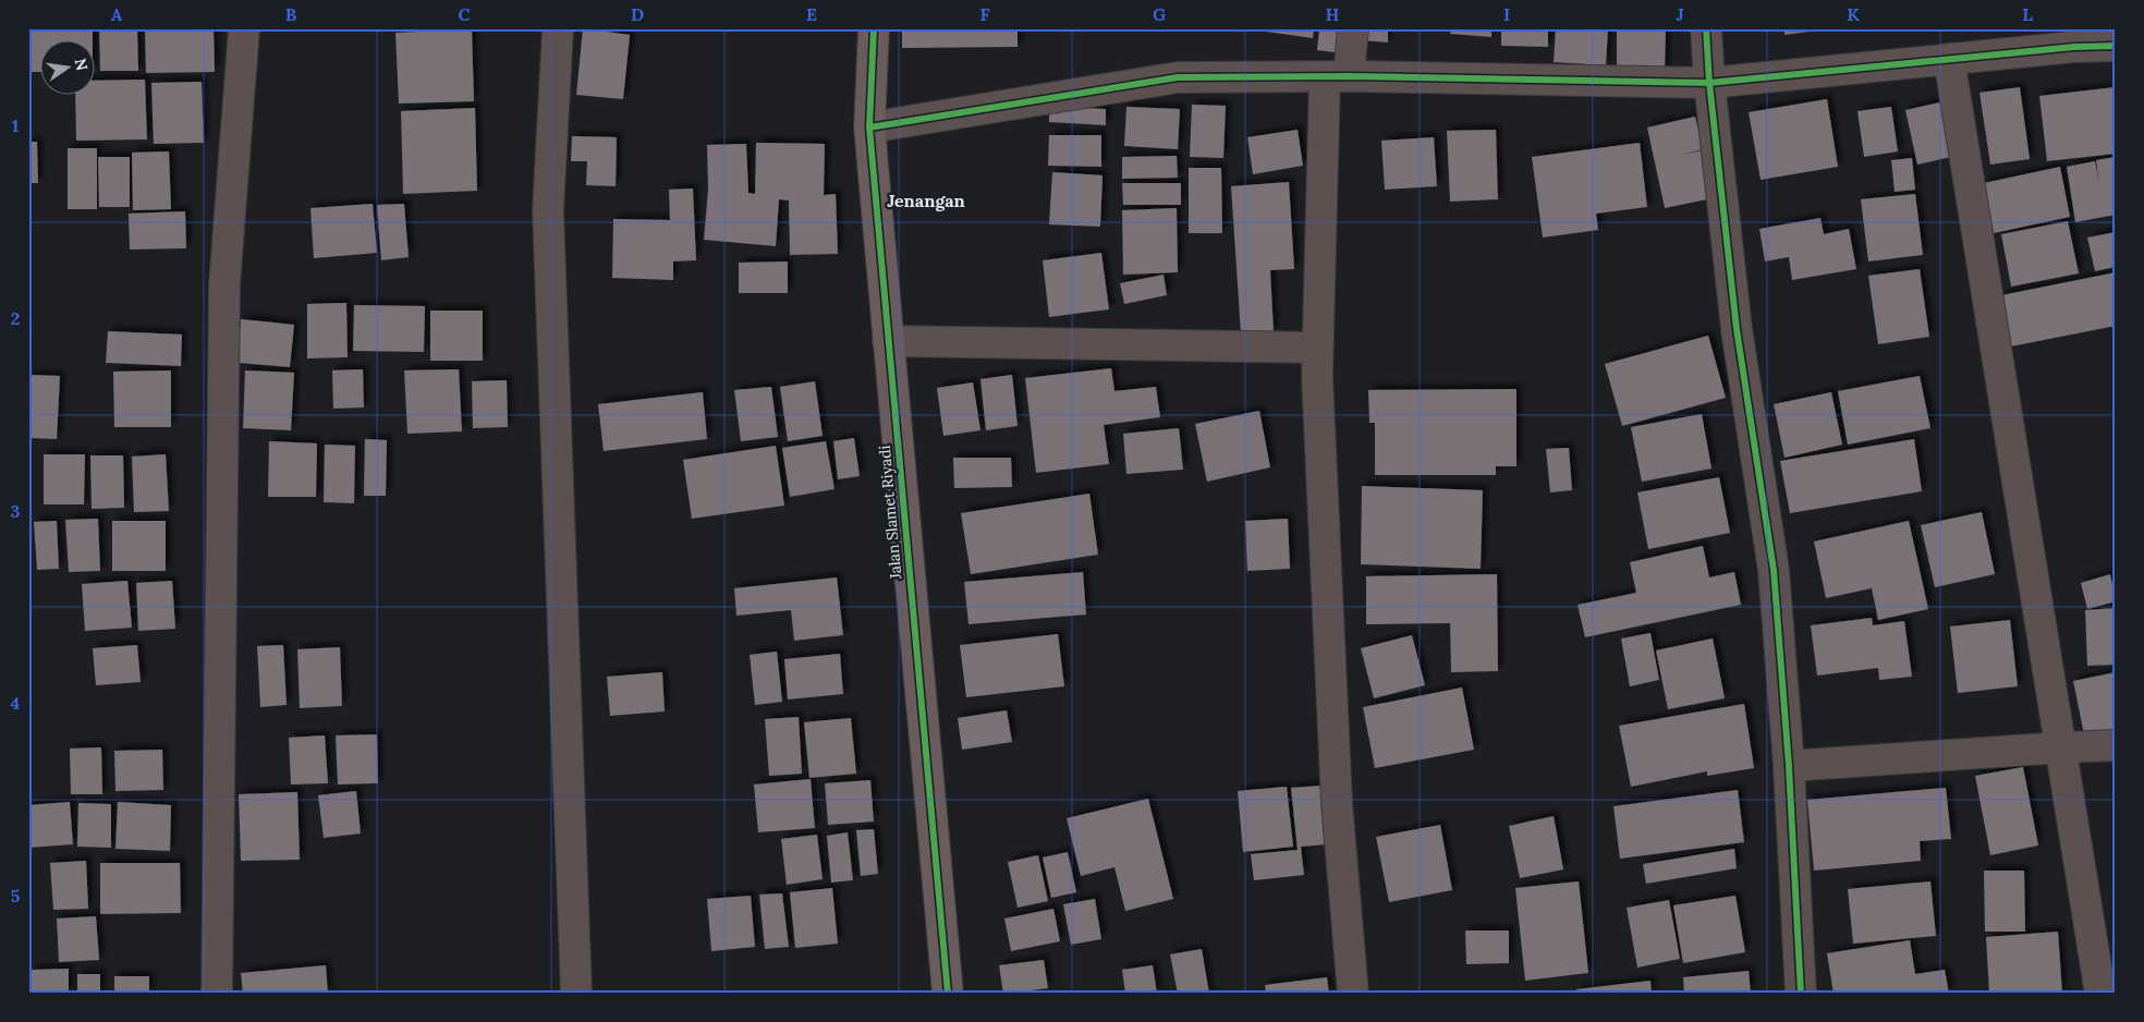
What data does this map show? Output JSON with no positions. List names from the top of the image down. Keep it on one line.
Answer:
{"streets":{"street":["Jalan Slamet Riyadi"]},"districts":["Jenangan"],"north":"right","grid":{"columns":["A","B","C","D","E","F","G","H","I","J","K","L"],"rows":["1","2","3","4","5"]}}
